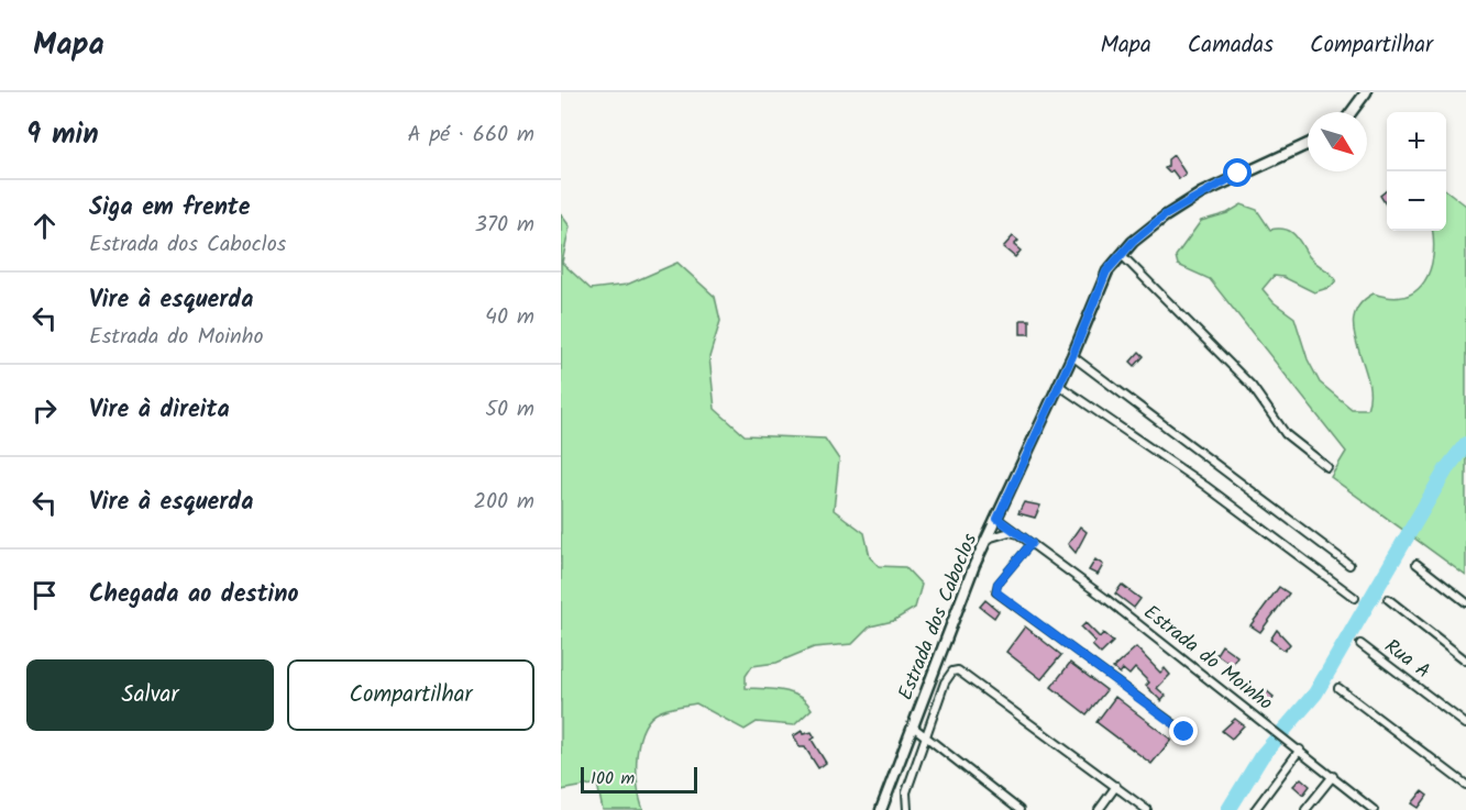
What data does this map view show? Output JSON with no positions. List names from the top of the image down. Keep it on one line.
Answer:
{"streets":{"street":["Estrada dos Caboclos","Estrada do Moinho","Rua A"]},"crossings":[["Estrada dos Caboclos","Estrada do Moinho"]],"scale_bar":"100 m","north":"bottom right","page":{"header":"Mapa","nav":["Mapa","Camadas","Compartilhar"],"heading":["9 min","A pé · 660 m"],"map_buttons":["+","−"],"list":[["Siga em frente","Estrada dos Caboclos","370 m"],["Vire à esquerda","Estrada do Moinho","40 m"],["Vire à direita","50 m"],["Vire à esquerda","200 m"],"Chegada ao destino"],"buttons":["Salvar","Compartilhar"],"scale":"100 m"}}
